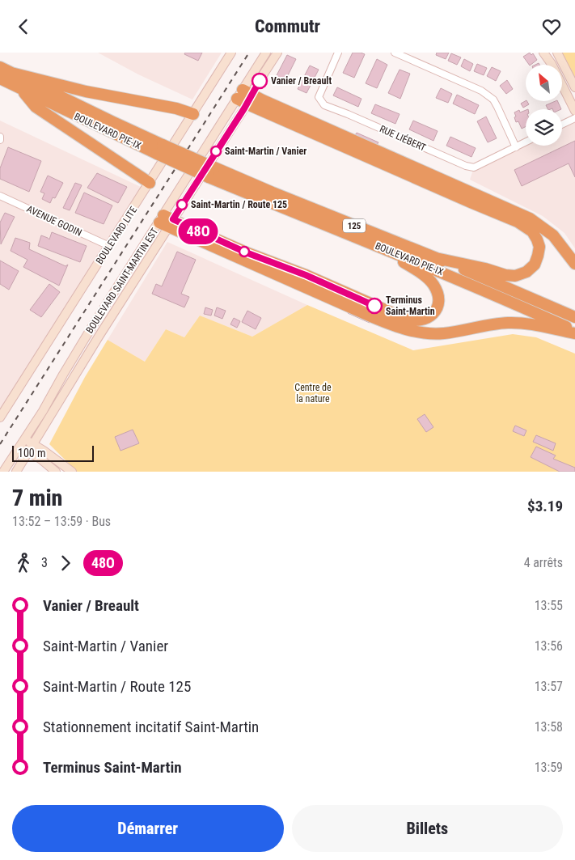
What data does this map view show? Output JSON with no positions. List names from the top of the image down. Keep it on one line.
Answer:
{"streets":{"highway":["BOULEVARD PIE-IX","125"],"street":["RUE LIÉBERT","AVENUE GODIN","BOULEVARD LITE","BOULEVARD SAINT-MARTIN EST"]},"crossings":[["AVENUE GODIN","BOULEVARD LITE"]],"parks":["Centre de la nature"],"places":["Vanier / Breault","Saint-Martin / Vanier","Saint-Martin / Route 125","Terminus Saint-Martin"],"lines":["bus line 48O"],"scale_bar":"100 m","north":"top left","page":{"header":"Commutr","on_map":"48O","scale":"100 m","heading":["7 min","13:52 – 13:59 · Bus","$3.19"],"legs":["3","48O","4 arrêts"],"list":[{"name":"Vanier / Breault","value":"13:55"},{"name":"Saint-Martin / Vanier","value":"13:56"},{"name":"Saint-Martin / Route 125","value":"13:57"},{"name":"Stationnement incitatif Saint-Martin","value":"13:58"},{"name":"Terminus Saint-Martin","value":"13:59"}],"buttons":["Démarrer","Billets"]}}
